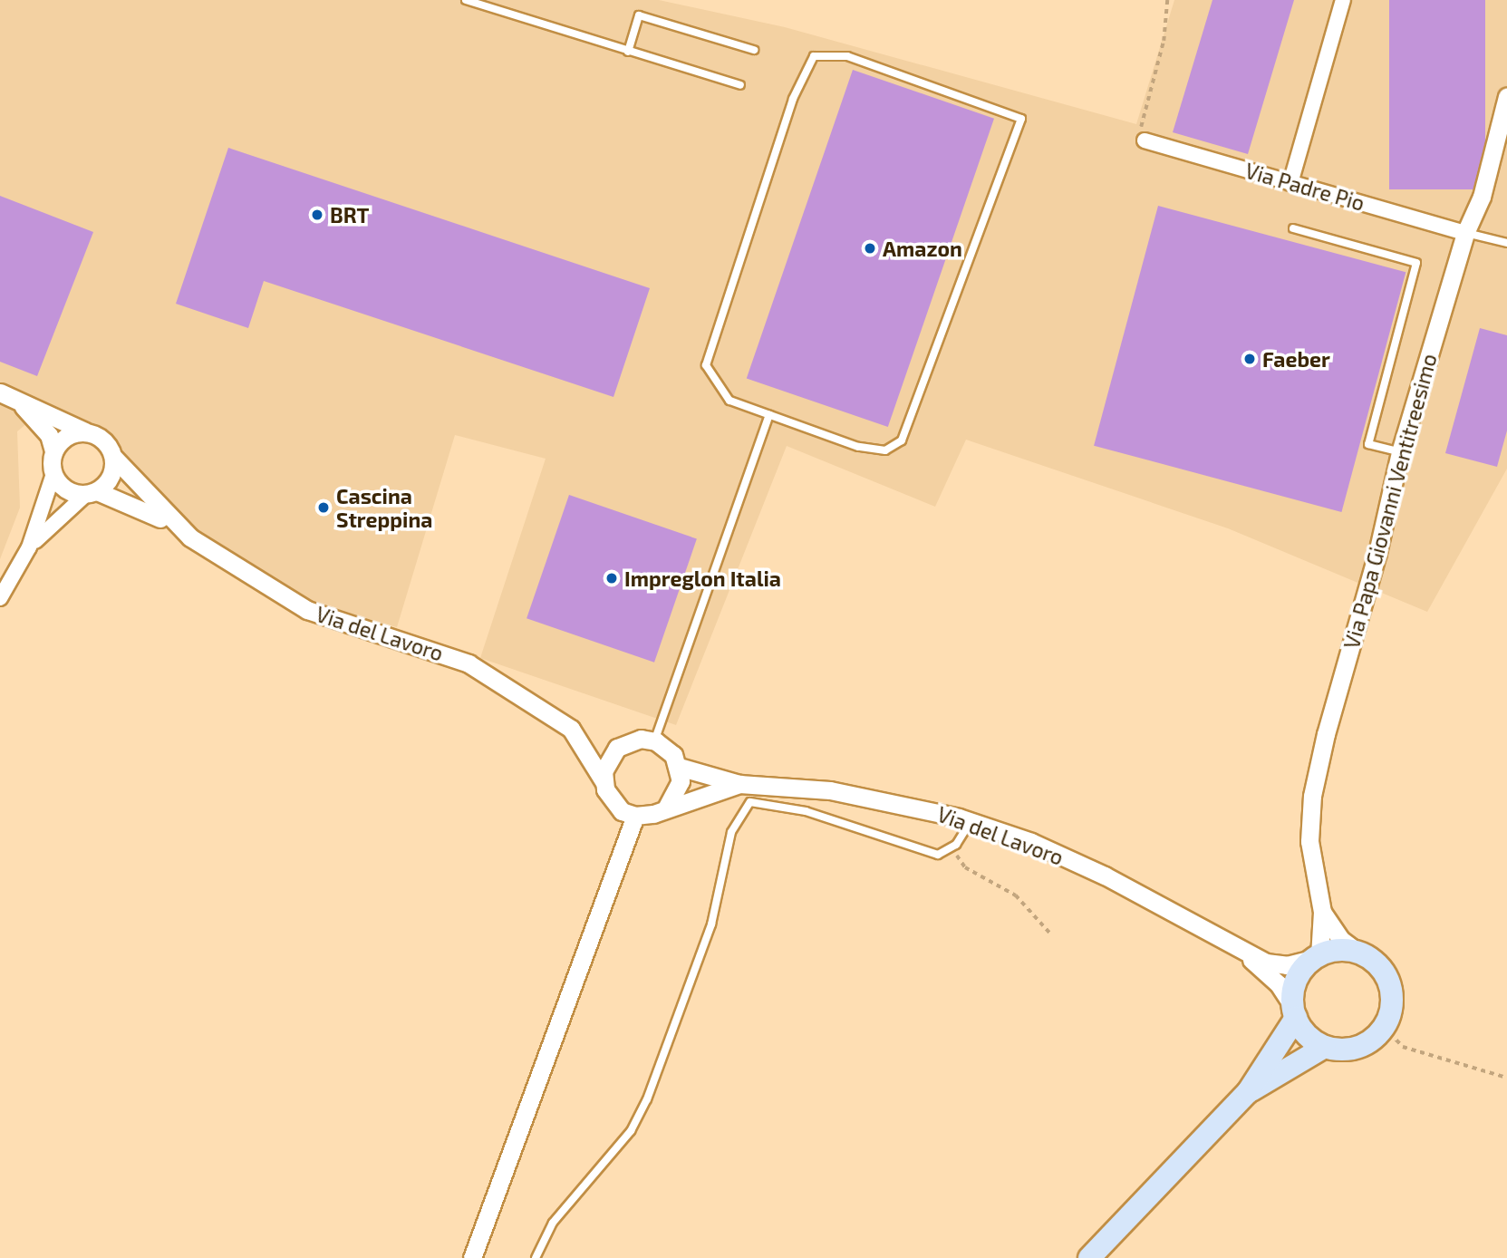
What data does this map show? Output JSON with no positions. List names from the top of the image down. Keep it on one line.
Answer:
{"streets":{"street":["Via Padre Pio","Via Papa Giovanni Ventitreesimo","Via del Lavoro"]},"crossings":[["Via Padre Pio","Via Papa Giovanni Ventitreesimo"],["Via Papa Giovanni Ventitreesimo","Via del Lavoro"]],"places":["BRT","Amazon","Faeber","Cascina Streppina","Impreglon Italia"]}
